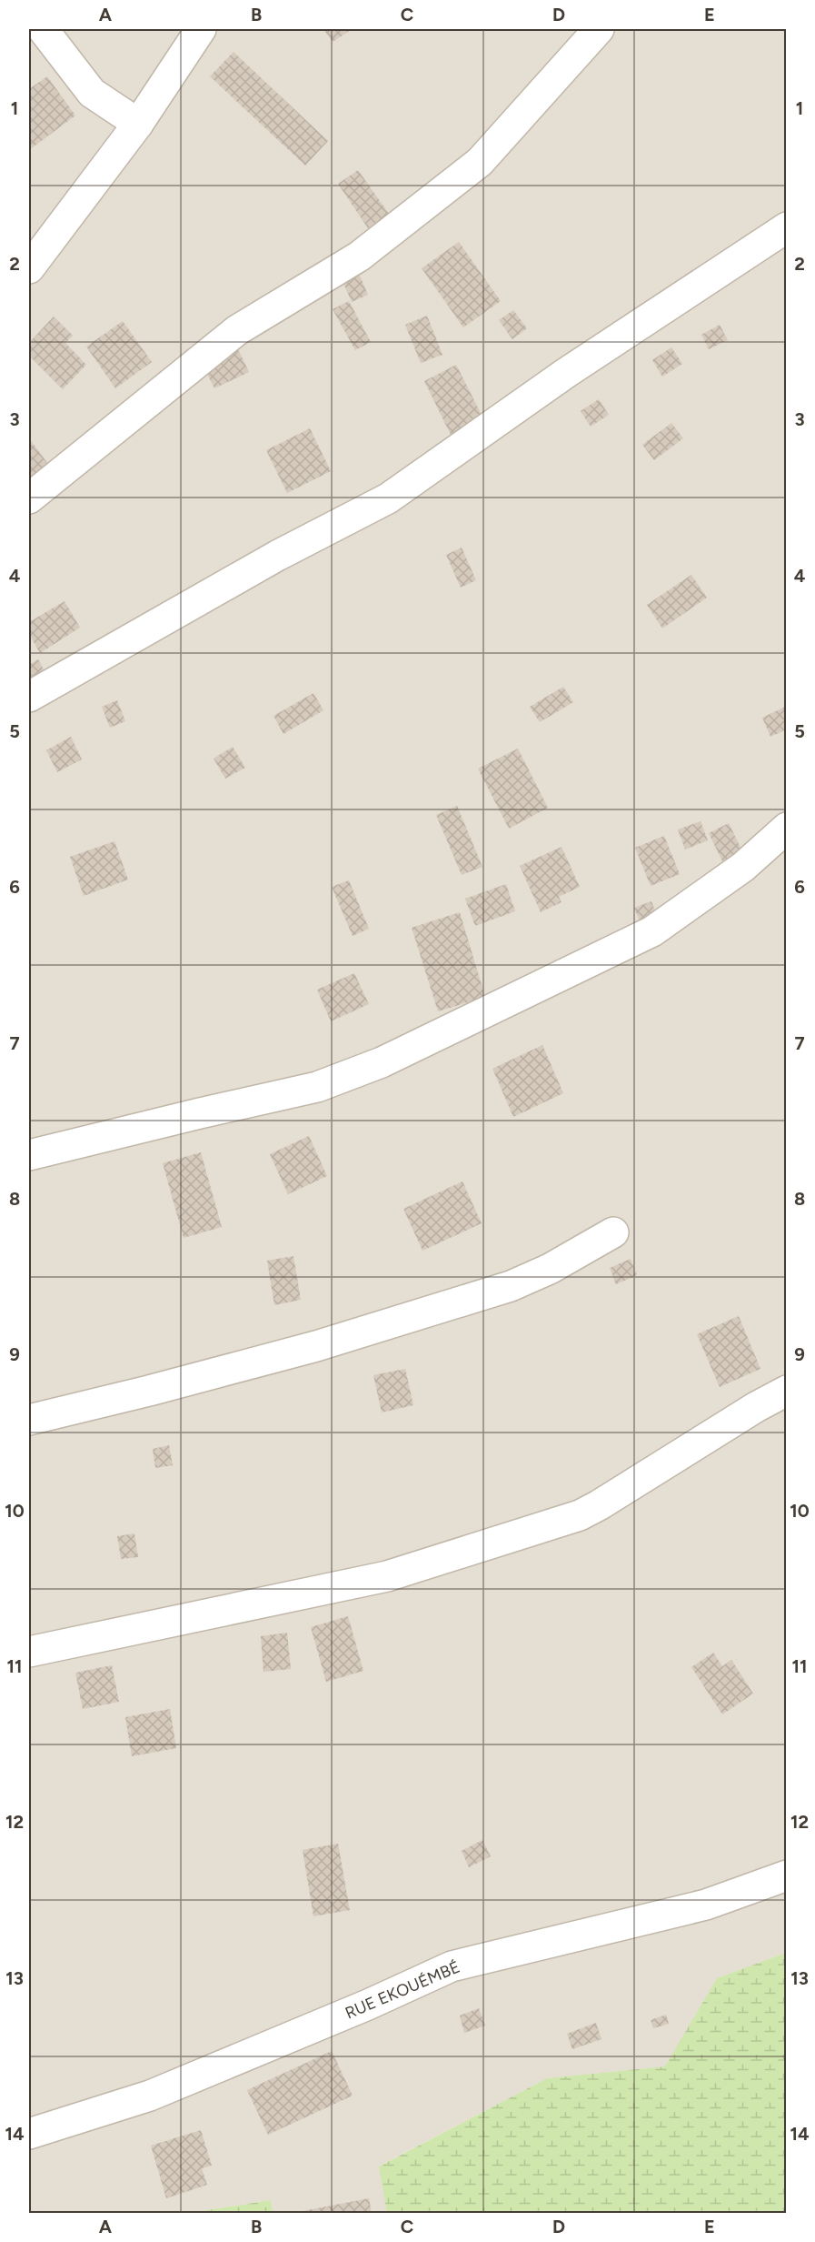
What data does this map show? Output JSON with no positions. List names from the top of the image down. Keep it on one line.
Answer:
{"streets":{"street":["RUE EKOUÉMBÉ"]},"grid":{"columns":["A","B","C","D","E"],"rows":["1","2","3","4","5","6","7","8","9","10","11","12","13","14"]}}
